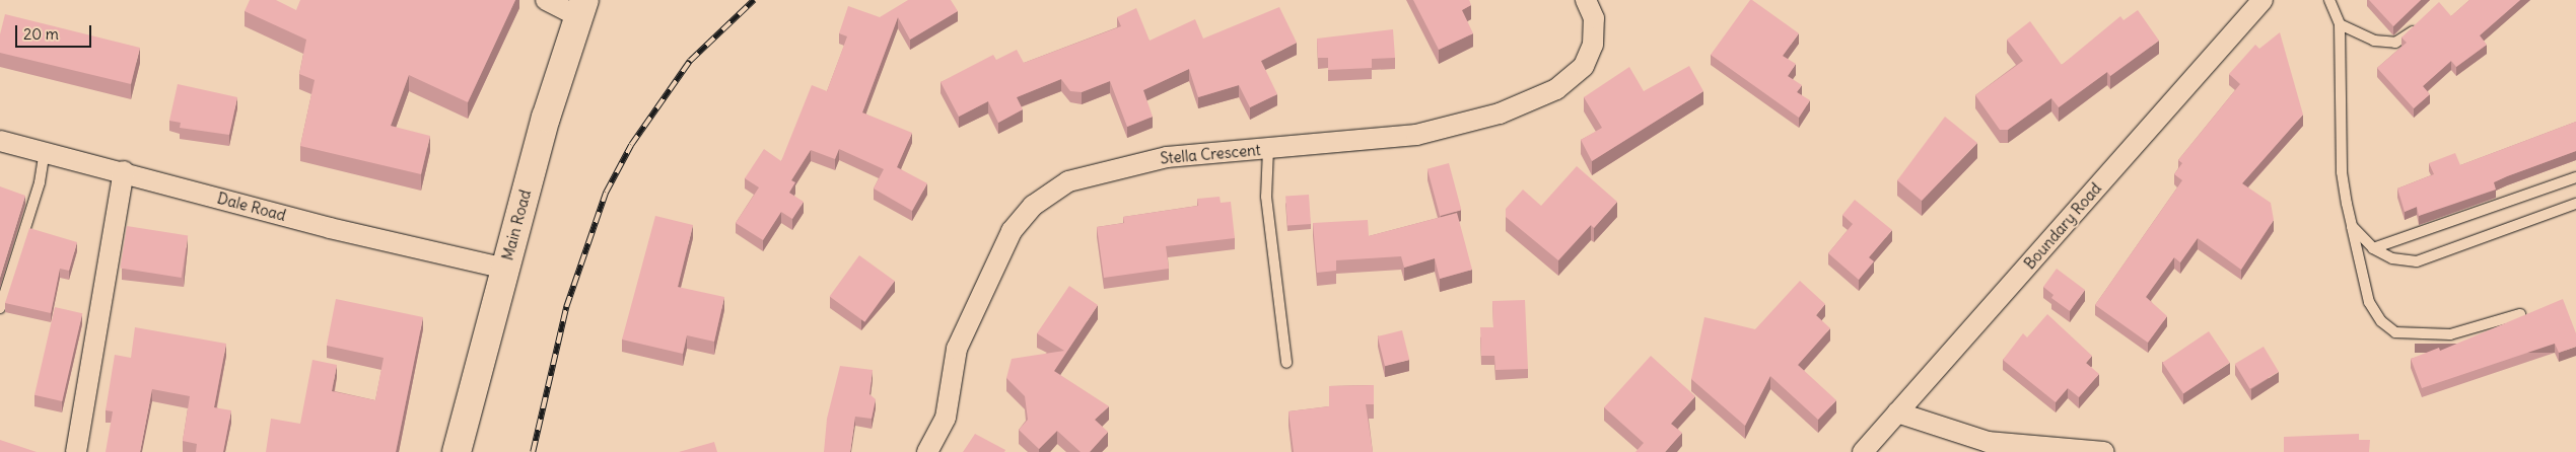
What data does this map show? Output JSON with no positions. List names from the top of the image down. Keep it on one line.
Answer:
{"streets":{"main road":["Main Road"],"street":["Stella Crescent","Dale Road","Boundary Road"]},"crossings":[["Dale Road","Main Road"]],"scale_bar":"20 m"}
